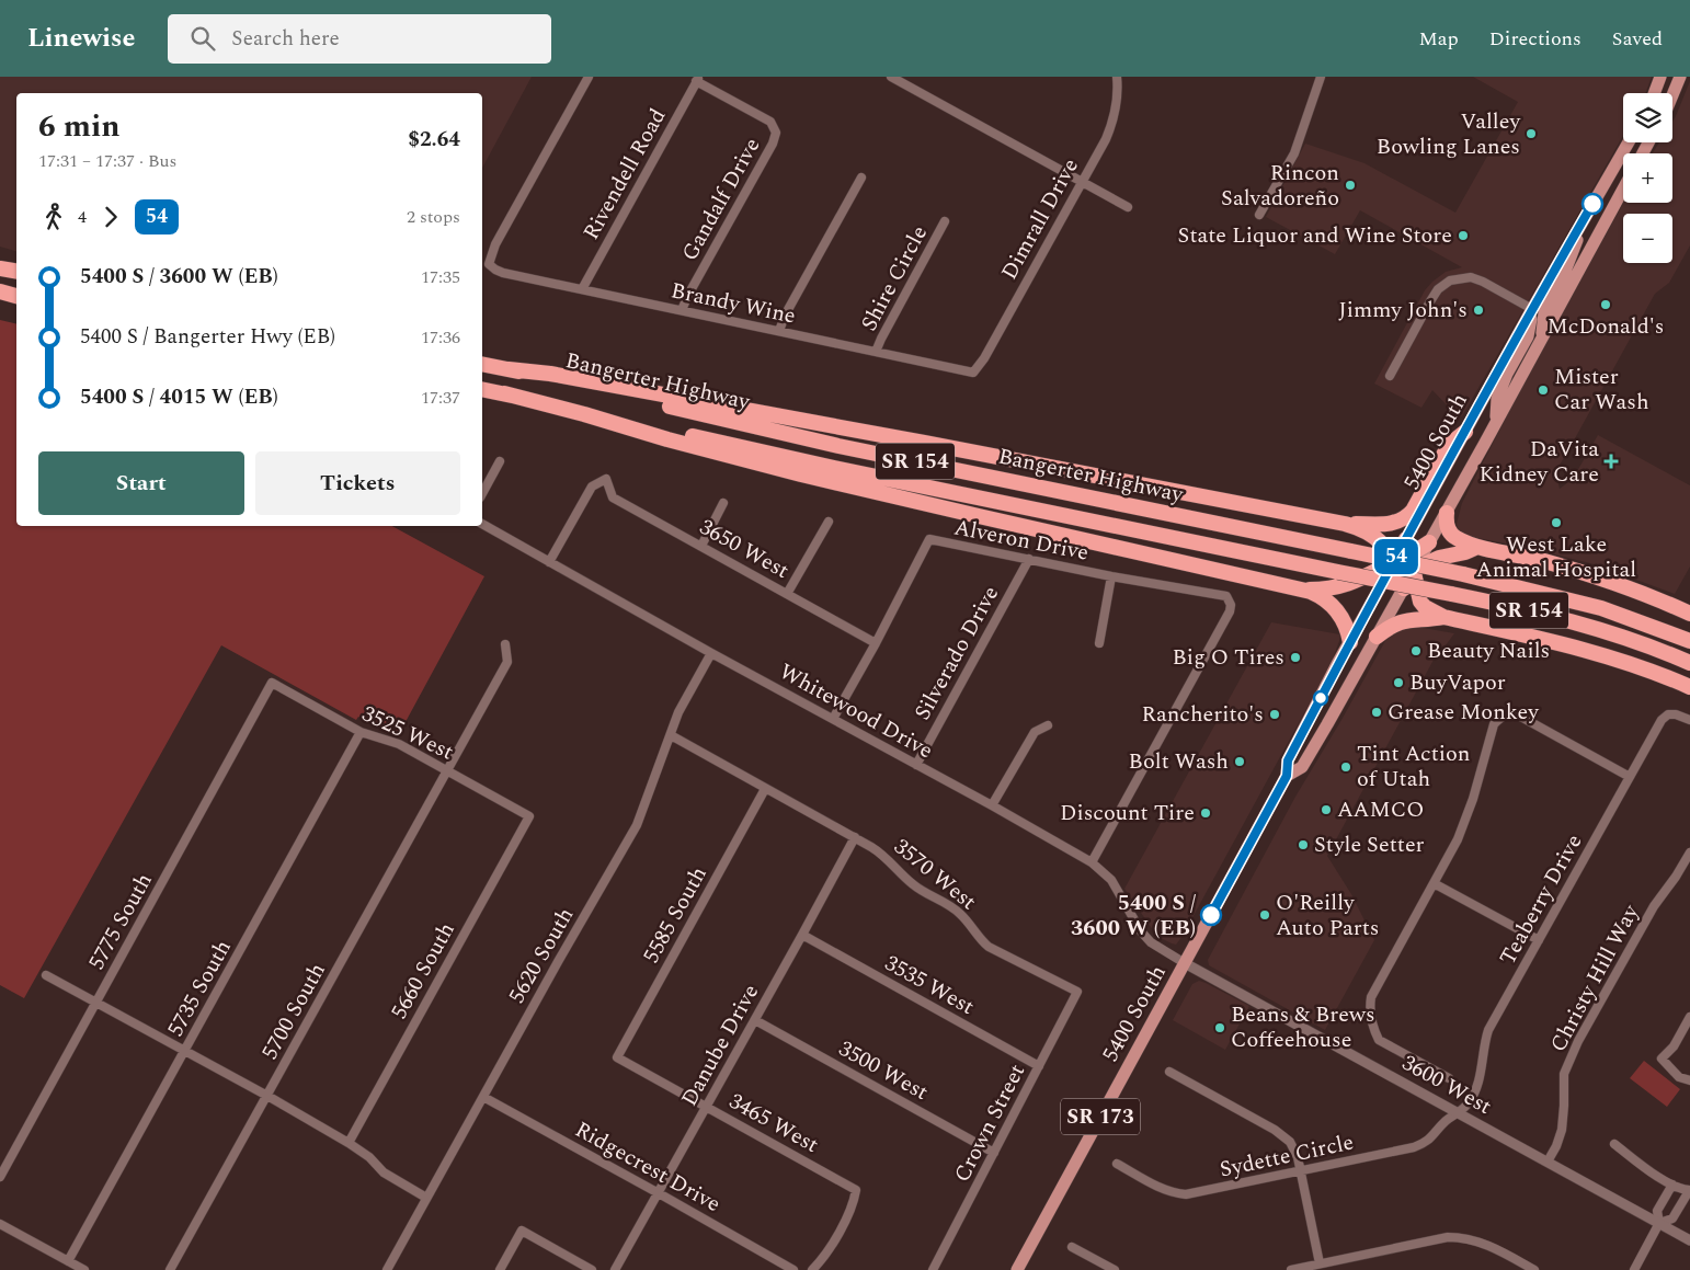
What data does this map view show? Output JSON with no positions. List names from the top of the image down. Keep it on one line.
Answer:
{"streets":{"highway":["Bangerter Highway","SR 154"],"main road":["5400 South","SR 173"],"street":["Rivendell Road","Gandalf Drive","Dimrall Drive","Shire Circle","Brandy Wine","Alveron Drive","3650 West","Silverado Drive","Whitewood Drive","3525 West","3570 West","Teaberry Drive","5585 South","5775 South","5620 South","5660 South","Christy Hill Way","3535 West","5735 South","5700 South","Danube Drive","3500 West","3600 West","3465 West","Crown Street","Sydette Circle","Ridgecrest Drive"]},"crossings":[["Rivendell Road","Gandalf Drive"],["Rivendell Road","Brandy Wine"],["Gandalf Drive","Brandy Wine"],["Dimrall Drive","Brandy Wine"],["Shire Circle","Brandy Wine"],["5400 South","Whitewood Drive"],["5400 South","3600 West"],["Alveron Drive","3650 West"],["Alveron Drive","Silverado Drive"],["Alveron Drive","Whitewood Drive"],["3650 West","Whitewood Drive"],["Silverado Drive","Whitewood Drive"],["Whitewood Drive","5620 South"],["Whitewood Drive","3600 West"],["3525 West","5775 South"],["3525 West","5660 South"],["3525 West","5735 South"],["3525 West","5700 South"],["3570 West","5585 South"],["3570 West","5620 South"],["3570 West","Danube Drive"],["3570 West","Crown Street"],["Teaberry Drive","3600 West"],["Teaberry Drive","Sydette Circle"],["5585 South","3465 West"],["5620 South","Ridgecrest Drive"],["Christy Hill Way","3600 West"],["3535 West","Danube Drive"],["3535 West","Crown Street"],["Danube Drive","3500 West"],["Danube Drive","3465 West"],["Danube Drive","Ridgecrest Drive"],["3500 West","Crown Street"],["3600 West","Sydette Circle"]],"places":{"other":["Valley Bowling Lanes","Rincon Salvadoreño","State Liquor and Wine Store","McDonald's","Jimmy John's","Mister Car Wash","West Lake Animal Hospital","Beauty Nails","Big O Tires","BuyVapor","Grease Monkey","Rancherito's","Bolt Wash","Tint Action of Utah","AAMCO","Discount Tire","Style Setter","5400 S / 3600 W (EB)","O'Reilly Auto Parts","Beans & Brews Coffeehouse"],"health":["DaVita Kidney Care"]},"lines":["bus line 54"],"page":{"header":"Linewise","search":"Search here","nav":["Map","Directions","Saved"],"on_map":"54","map_buttons":["+","−"],"heading":["6 min","17:31 – 17:37 · Bus","$2.64"],"legs":["4","54","2 stops"],"list":[{"name":"5400 S / 3600 W (EB)","value":"17:35"},{"name":"5400 S / Bangerter Hwy (EB)","value":"17:36"},{"name":"5400 S / 4015 W (EB)","value":"17:37"}],"buttons":["Start","Tickets"]}}
